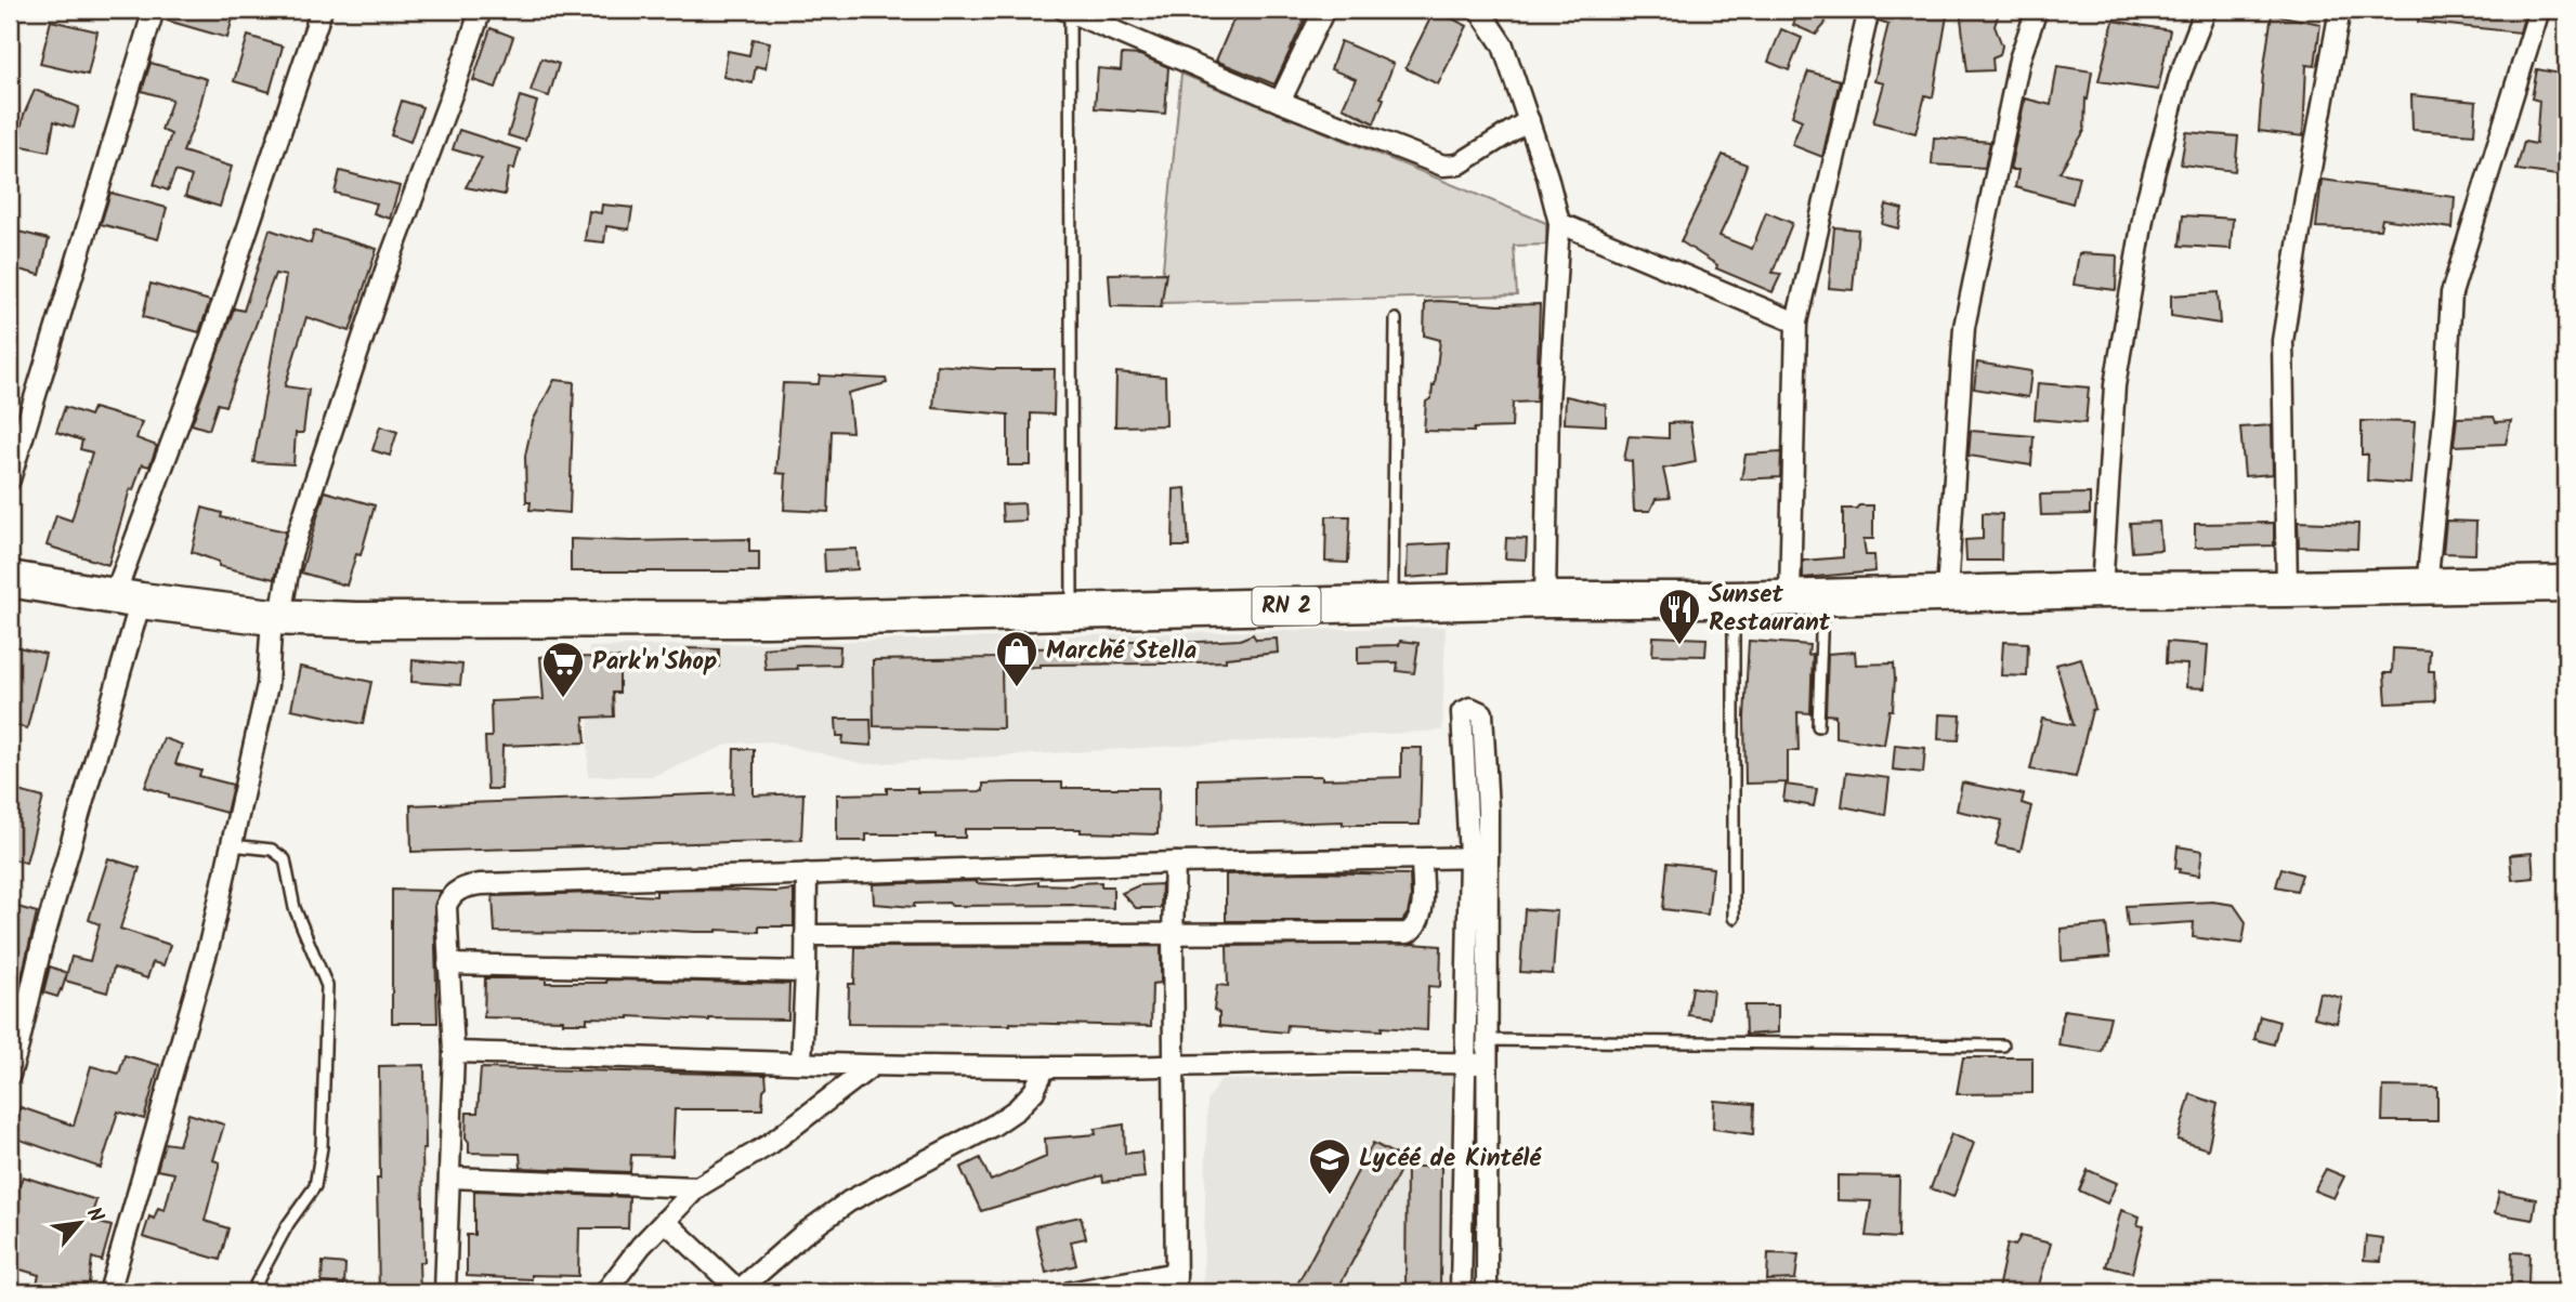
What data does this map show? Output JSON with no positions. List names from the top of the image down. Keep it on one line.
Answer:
{"streets":{"highway":["RN 2"]},"places":{"restaurant":["Sunset Restaurant"],"shop":["Marché Stella"],"supermarket":["Park'n'Shop"],"school or university":["Lycéé de Kintélé"]},"north":"top right"}
